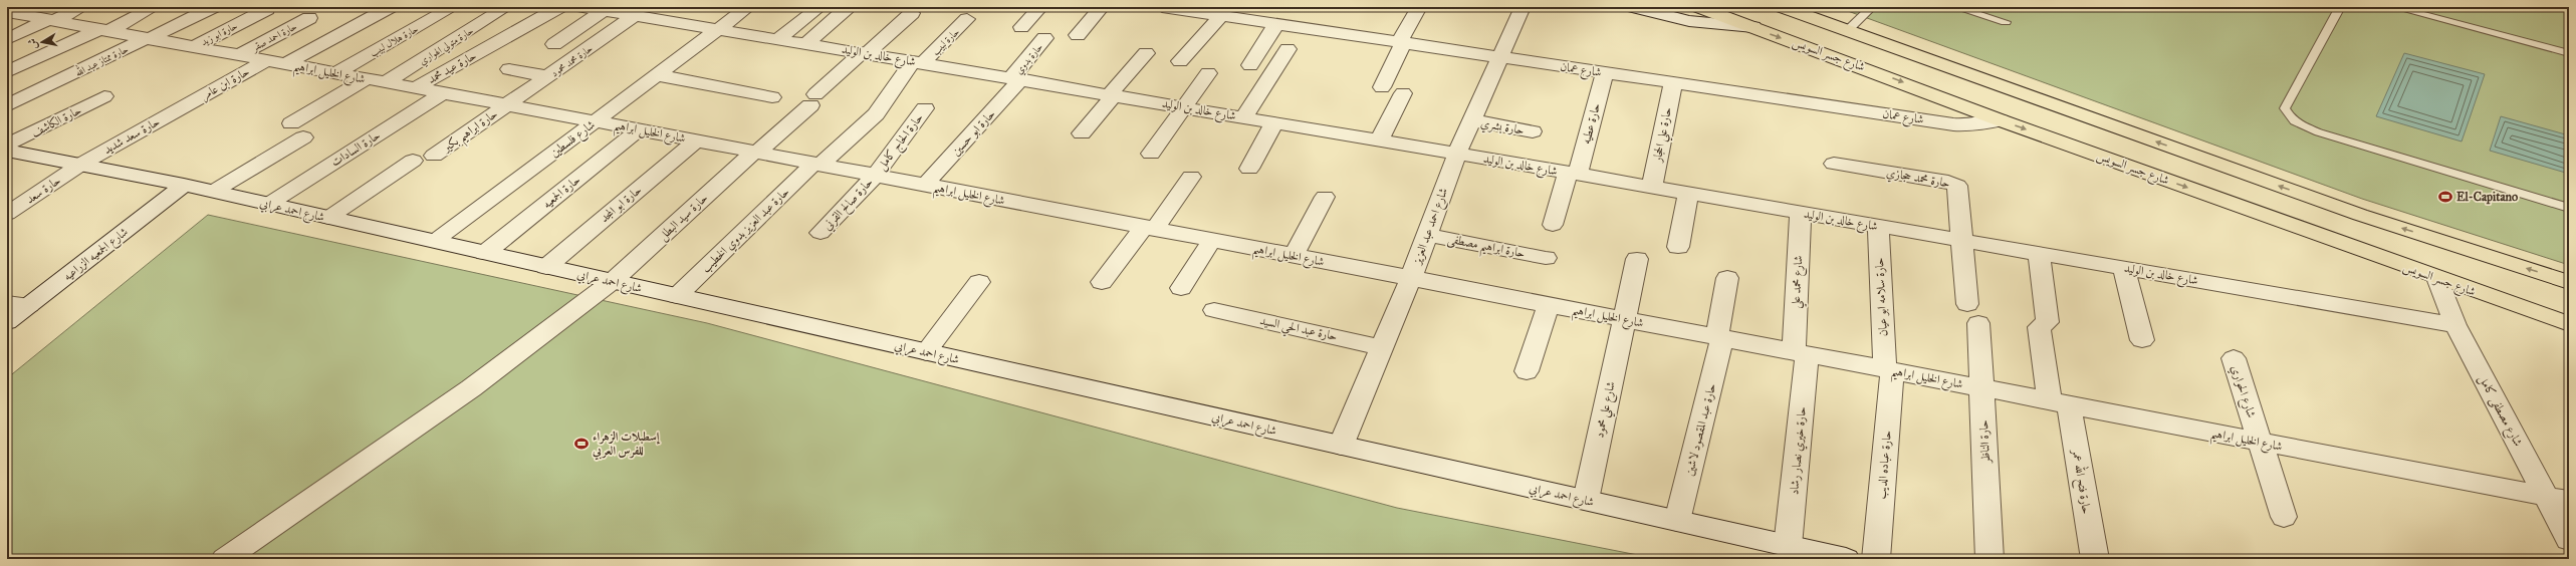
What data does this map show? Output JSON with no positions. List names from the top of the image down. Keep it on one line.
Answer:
{"streets":{"main road":["شارع جسر السويس"],"street":["حارة ابو زيد","حارة احمد صقر","حارة هلال لبيب","حارة لبيب","حارة متولي الهواري","شارع خالد بن الوليد","حارة بدوي","حارة ممتاز عبد الله","حارة محمد محمود","حارة عيد محمد","شارع عمان","شارع الخليل ابراهيم","حارة ابن عامر","حارة الكاشف","حارة عطيه","حارة بشري","حارة ابراهيم بكير","حارة ابو حسين","حارة علي الحجار","حارة سعد شديد","شارع فلسطين","حارة الحاج كامل","حارة السادات","حارة محمد حجازي","حارة سعد","حارة الجمعيه","حارة ابو المجد","حارة صالح القرني","شارع احمد عرابي","حارة سيد البطل","شارع احمد عبد العزيز","حارة عبد العزيز بدوي الخطيب","حارة ابراهيم مصطفى","شارع الجمعيه الزراعيه","شارع محمد علي","حارة سلامه ابو عيان","حارة عبد الحي السيد","شارع الحواري","شارع علي محمود","شارع مصطفى كامل","حارة عبد المقصود لاشين","حارة الناظر","حارة خيري نصار رشاد","حارة عباده الديب","حارة فتح الله عمر"]},"crossings":[["حارة ابو زيد","شارع الخليل ابراهيم"],["حارة احمد صقر","شارع الخليل ابراهيم"],["حارة هلال لبيب","شارع الخليل ابراهيم"],["حارة لبيب","شارع خالد بن الوليد"],["حارة لبيب","حارة عبد العزيز بدوي الخطيب"],["حارة متولي الهواري","شارع الخليل ابراهيم"],["شارع جسر السويس","شارع عمان"],["شارع جسر السويس","شارع مصطفى كامل"],["شارع خالد بن الوليد","حارة بدوي"],["شارع خالد بن الوليد","حارة محمد محمود"],["شارع خالد بن الوليد","حارة عطيه"],["شارع خالد بن الوليد","حارة ابو حسين"],["شارع خالد بن الوليد","حارة علي الحجار"],["شارع خالد بن الوليد","شارع فلسطين"],["شارع خالد بن الوليد","حارة محمد حجازي"],["شارع خالد بن الوليد","حارة سيد البطل"],["شارع خالد بن الوليد","شارع احمد عبد العزيز"],["شارع خالد بن الوليد","شارع محمد علي"],["شارع خالد بن الوليد","حارة سلامه ابو عيان"],["شارع خالد بن الوليد","شارع مصطفى كامل"],["شارع خالد بن الوليد","حارة فتح الله عمر"],["حارة بدوي","حارة ابو حسين"],["حارة ممتاز عبد الله","شارع الخليل ابراهيم"],["حارة محمد محمود","شارع الخليل ابراهيم"],["حارة محمد محمود","حارة ابراهيم بكير"],["حارة عيد محمد","شارع الخليل ابراهيم"],["شارع عمان","حارة عطيه"],["شارع عمان","حارة علي الحجار"],["شارع عمان","شارع احمد عبد العزيز"],["شارع الخليل ابراهيم","حارة ابن عامر"],["شارع الخليل ابراهيم","حارة ابراهيم بكير"],["شارع الخليل ابراهيم","حارة ابو حسين"],["شارع الخليل ابراهيم","شارع فلسطين"],["شارع الخليل ابراهيم","حارة الحاج كامل"],["شارع الخليل ابراهيم","حارة السادات"],["شارع الخليل ابراهيم","حارة الجمعيه"],["شارع الخليل ابراهيم","حارة ابو المجد"],["شارع الخليل ابراهيم","حارة صالح القرني"],["شارع الخليل ابراهيم","حارة سيد البطل"],["شارع الخليل ابراهيم","شارع احمد عبد العزيز"],["شارع الخليل ابراهيم","حارة عبد العزيز بدوي الخطيب"],["شارع الخليل ابراهيم","شارع محمد علي"],["شارع الخليل ابراهيم","حارة سلامه ابو عيان"],["شارع الخليل ابراهيم","شارع الحواري"],["شارع الخليل ابراهيم","شارع علي محمود"],["شارع الخليل ابراهيم","شارع مصطفى كامل"],["شارع الخليل ابراهيم","حارة عبد المقصود لاشين"],["شارع الخليل ابراهيم","حارة الناظر"],["شارع الخليل ابراهيم","حارة خيري نصار رشاد"],["شارع الخليل ابراهيم","حارة عباده الديب"],["شارع الخليل ابراهيم","حارة فتح الله عمر"],["حارة ابن عامر","حارة سعد شديد"],["حارة بشري","شارع احمد عبد العزيز"],["حارة سعد شديد","حارة سعد"],["حارة سعد شديد","شارع احمد عرابي"],["شارع فلسطين","شارع احمد عرابي"],["حارة الحاج كامل","حارة صالح القرني"],["حارة السادات","شارع احمد عرابي"],["حارة محمد حجازي","حارة الناظر"],["حارة سعد","شارع احمد عرابي"],["حارة الجمعيه","شارع احمد عرابي"],["حارة ابو المجد","شارع احمد عرابي"],["شارع احمد عرابي","حارة سيد البطل"],["شارع احمد عرابي","شارع احمد عبد العزيز"],["شارع احمد عرابي","حارة عبد العزيز بدوي الخطيب"],["شارع احمد عرابي","شارع الجمعيه الزراعيه"],["شارع احمد عرابي","شارع علي محمود"],["شارع احمد عرابي","حارة عبد المقصود لاشين"],["شارع احمد عرابي","حارة خيري نصار رشاد"],["شارع احمد عبد العزيز","حارة ابراهيم مصطفى"],["شارع احمد عبد العزيز","حارة عبد الحي السيد"],["شارع محمد علي","حارة خيري نصار رشاد"],["حارة سلامه ابو عيان","حارة عباده الديب"]],"places":{"sports":["El-Capitano","إسطبلات الزهراء للفرس العربي"]},"north":"left"}
